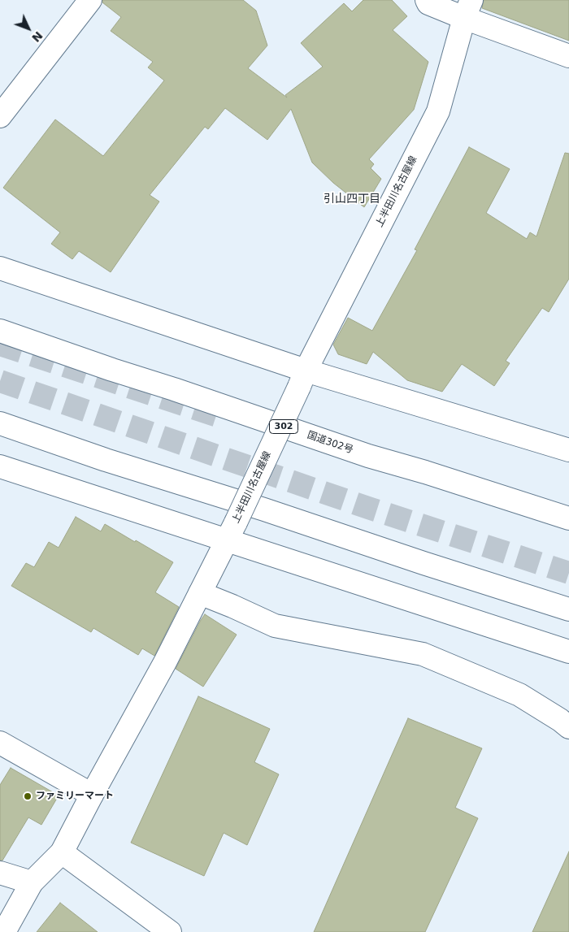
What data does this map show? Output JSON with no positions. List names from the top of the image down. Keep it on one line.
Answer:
{"streets":{"main road":["上半田川名古屋線","302","国道302号"]},"districts":["引山四丁目"],"places":["ファミリーマート"],"north":"bottom right"}
